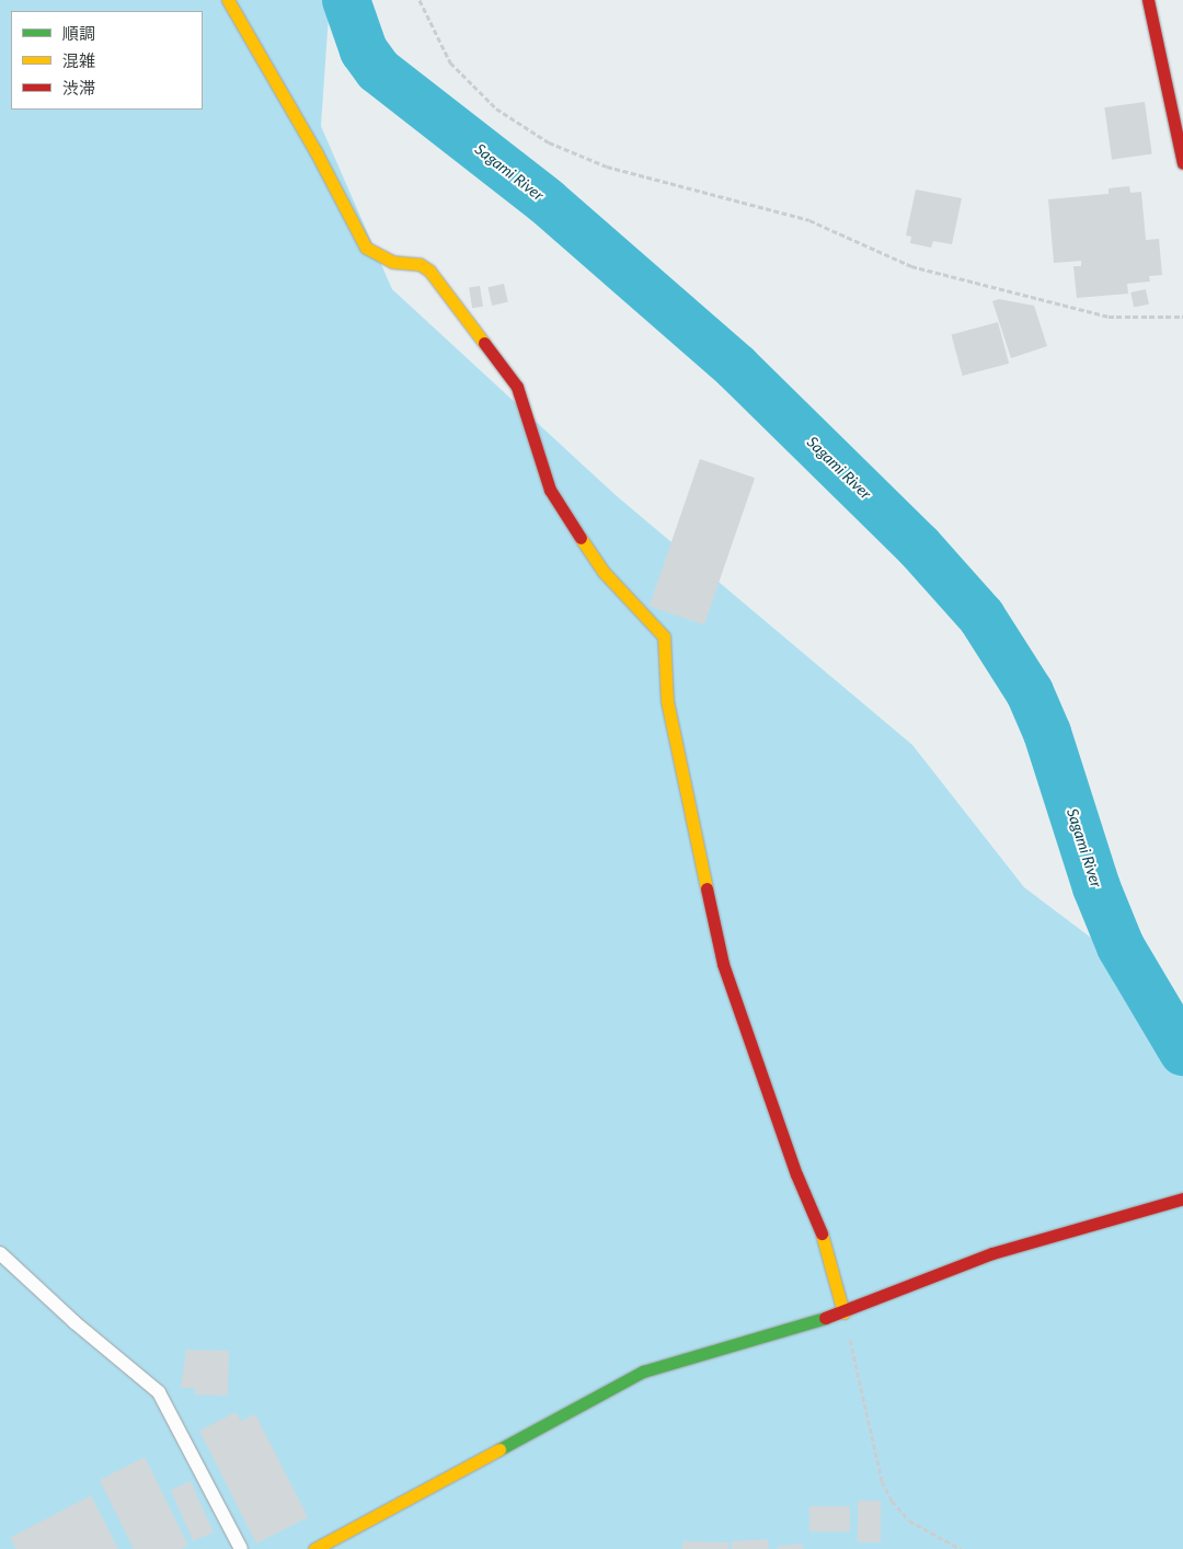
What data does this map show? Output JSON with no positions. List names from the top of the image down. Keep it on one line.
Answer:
{"water":["Sagami River"],"legend":["順調","混雑","渋滞"]}
